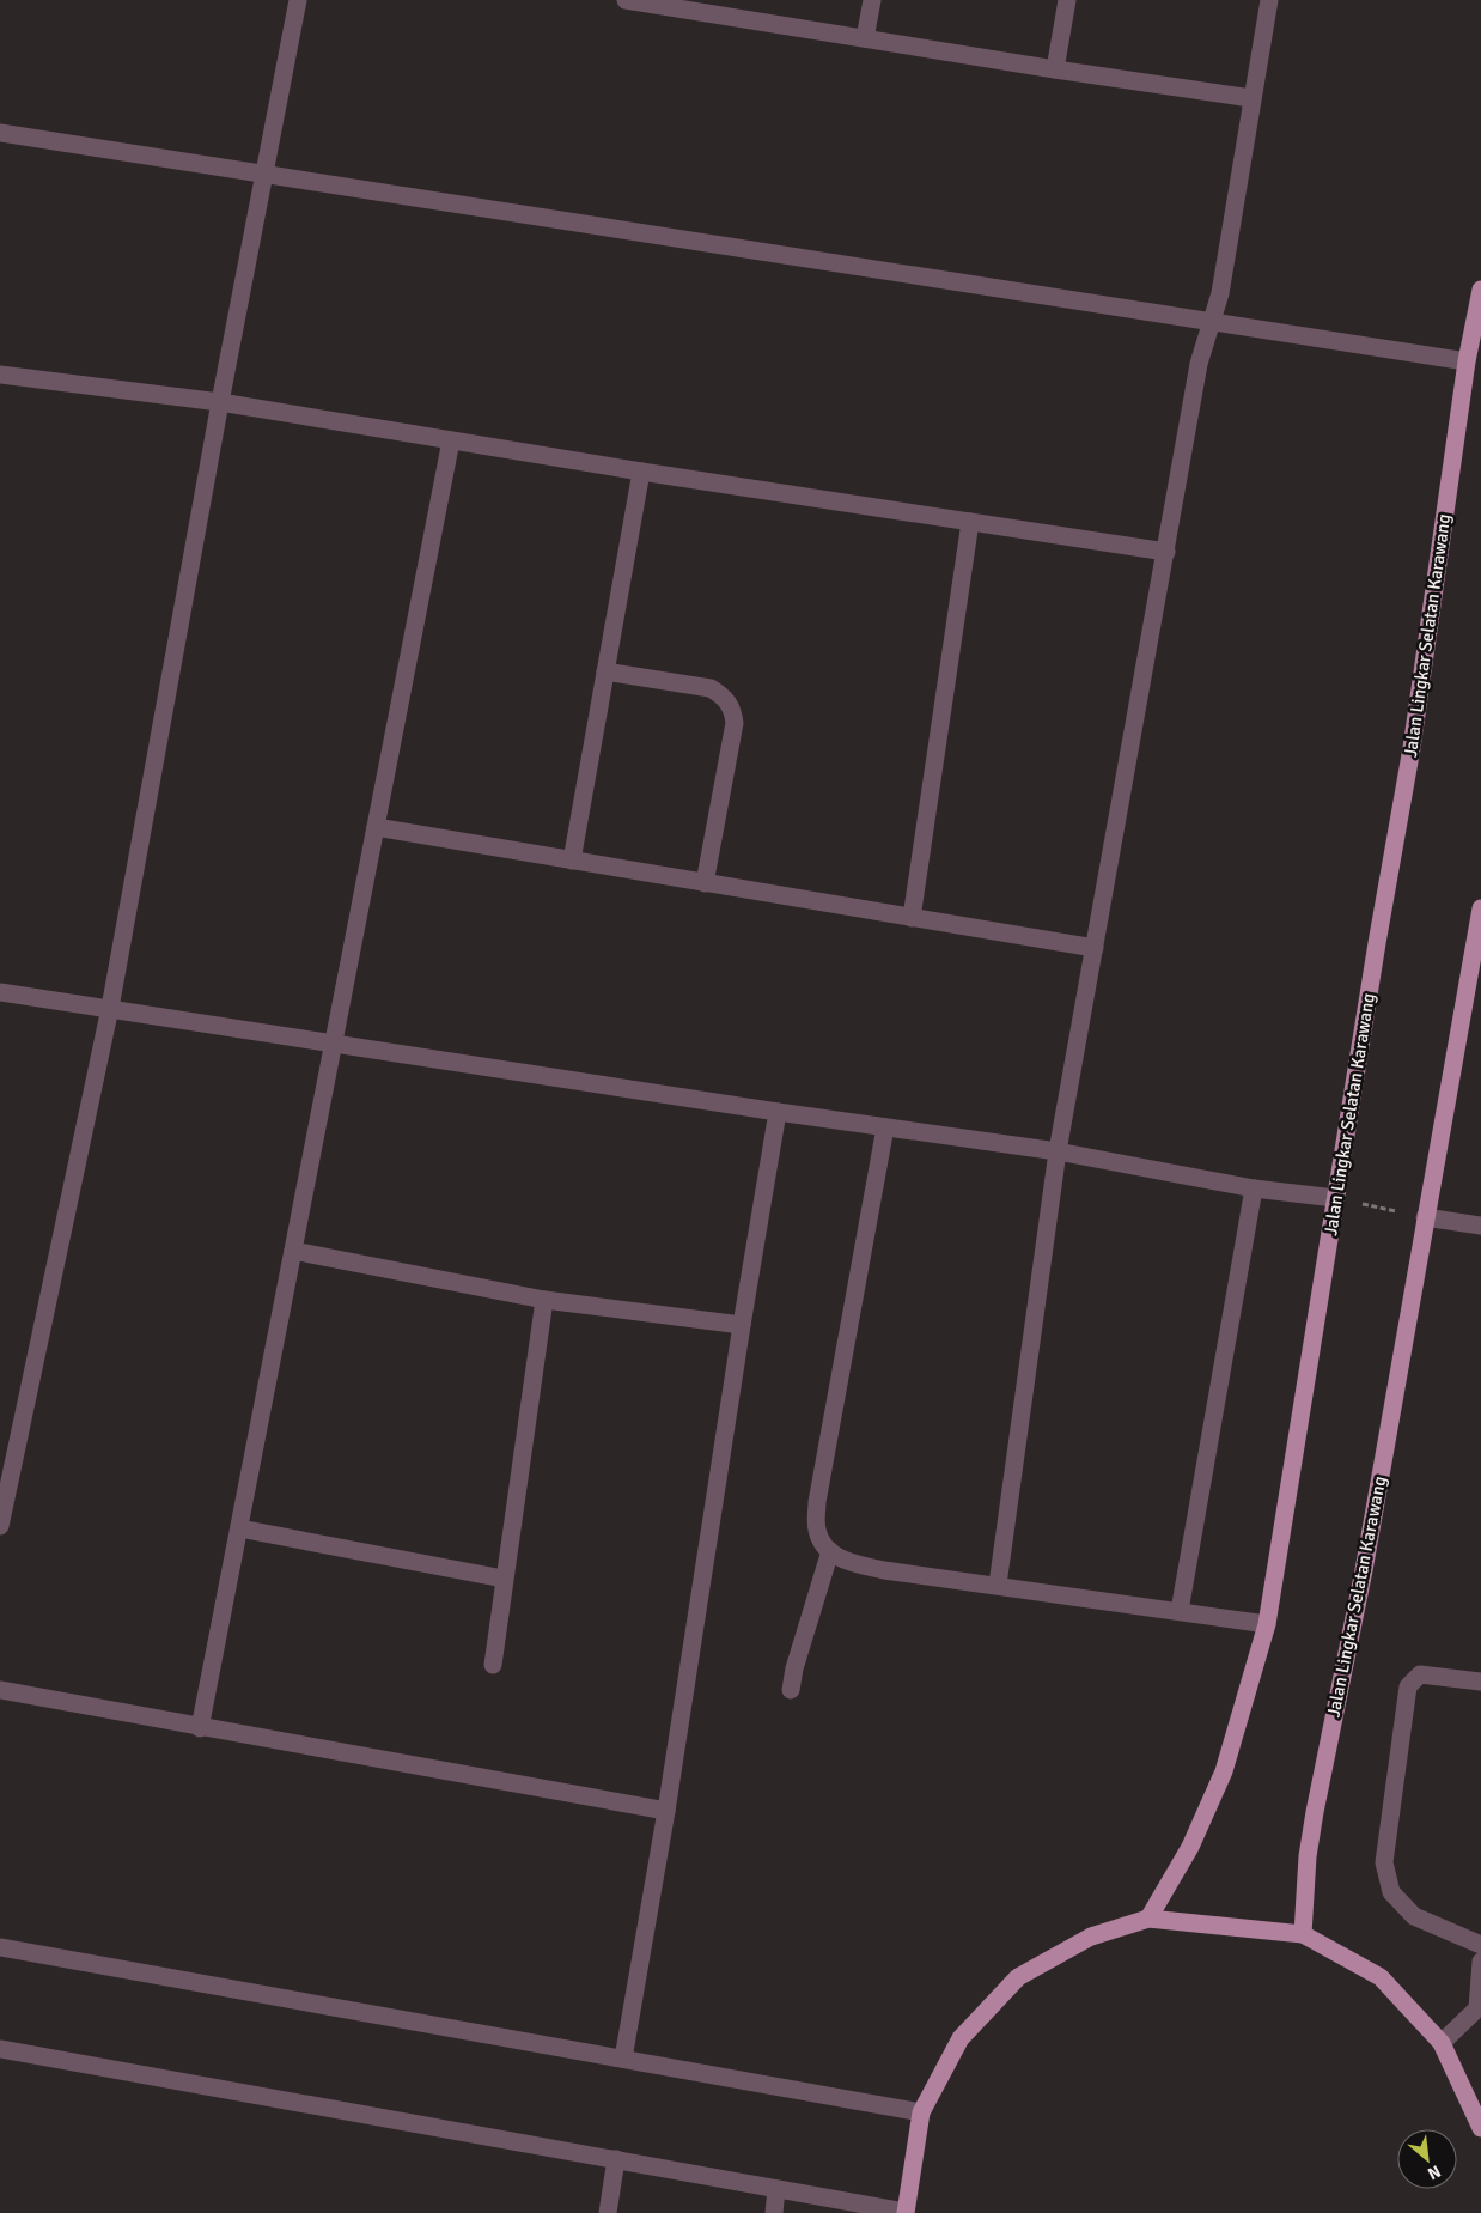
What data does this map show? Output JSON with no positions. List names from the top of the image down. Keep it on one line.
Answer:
{"streets":{"main road":["Jalan Lingkar Selatan Karawang"]},"north":"bottom right"}
